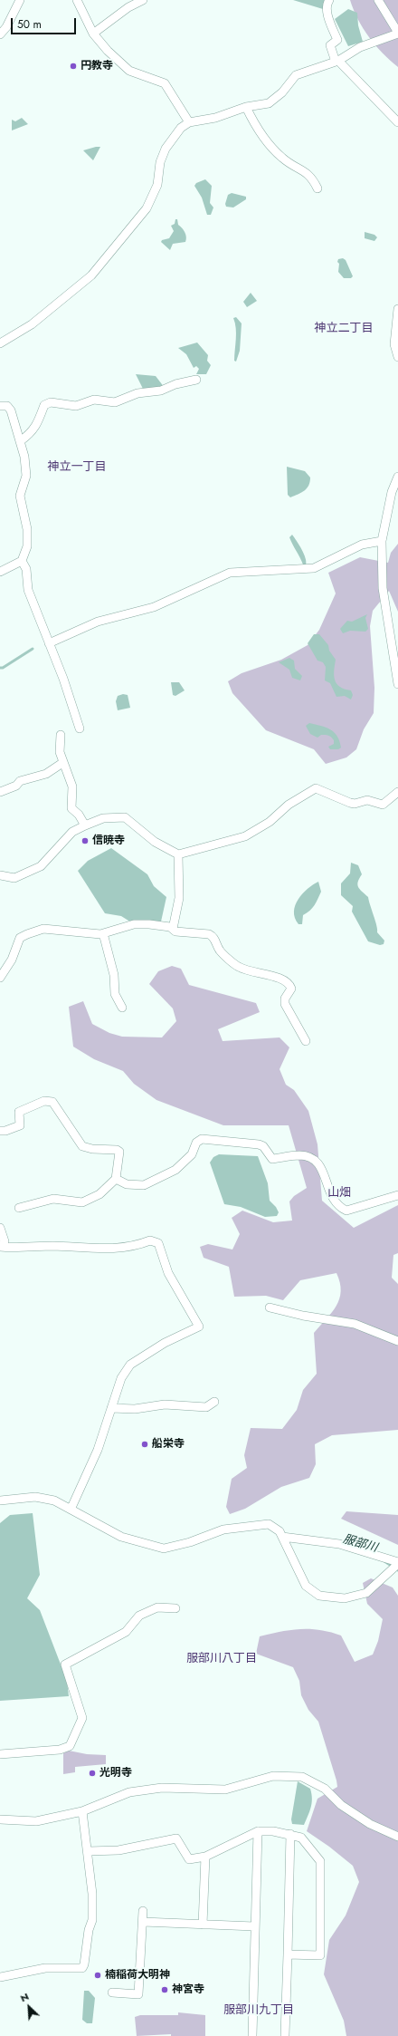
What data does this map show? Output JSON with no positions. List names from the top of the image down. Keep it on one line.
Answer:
{"districts":["神立二丁目","神立一丁目","山畑","服部川八丁目","服部川九丁目"],"water":["服部川"],"places":["円教寺","信暁寺","船栄寺","光明寺","楠稲荷大明神","神宮寺"],"scale_bar":"50 m","north":"top left"}
